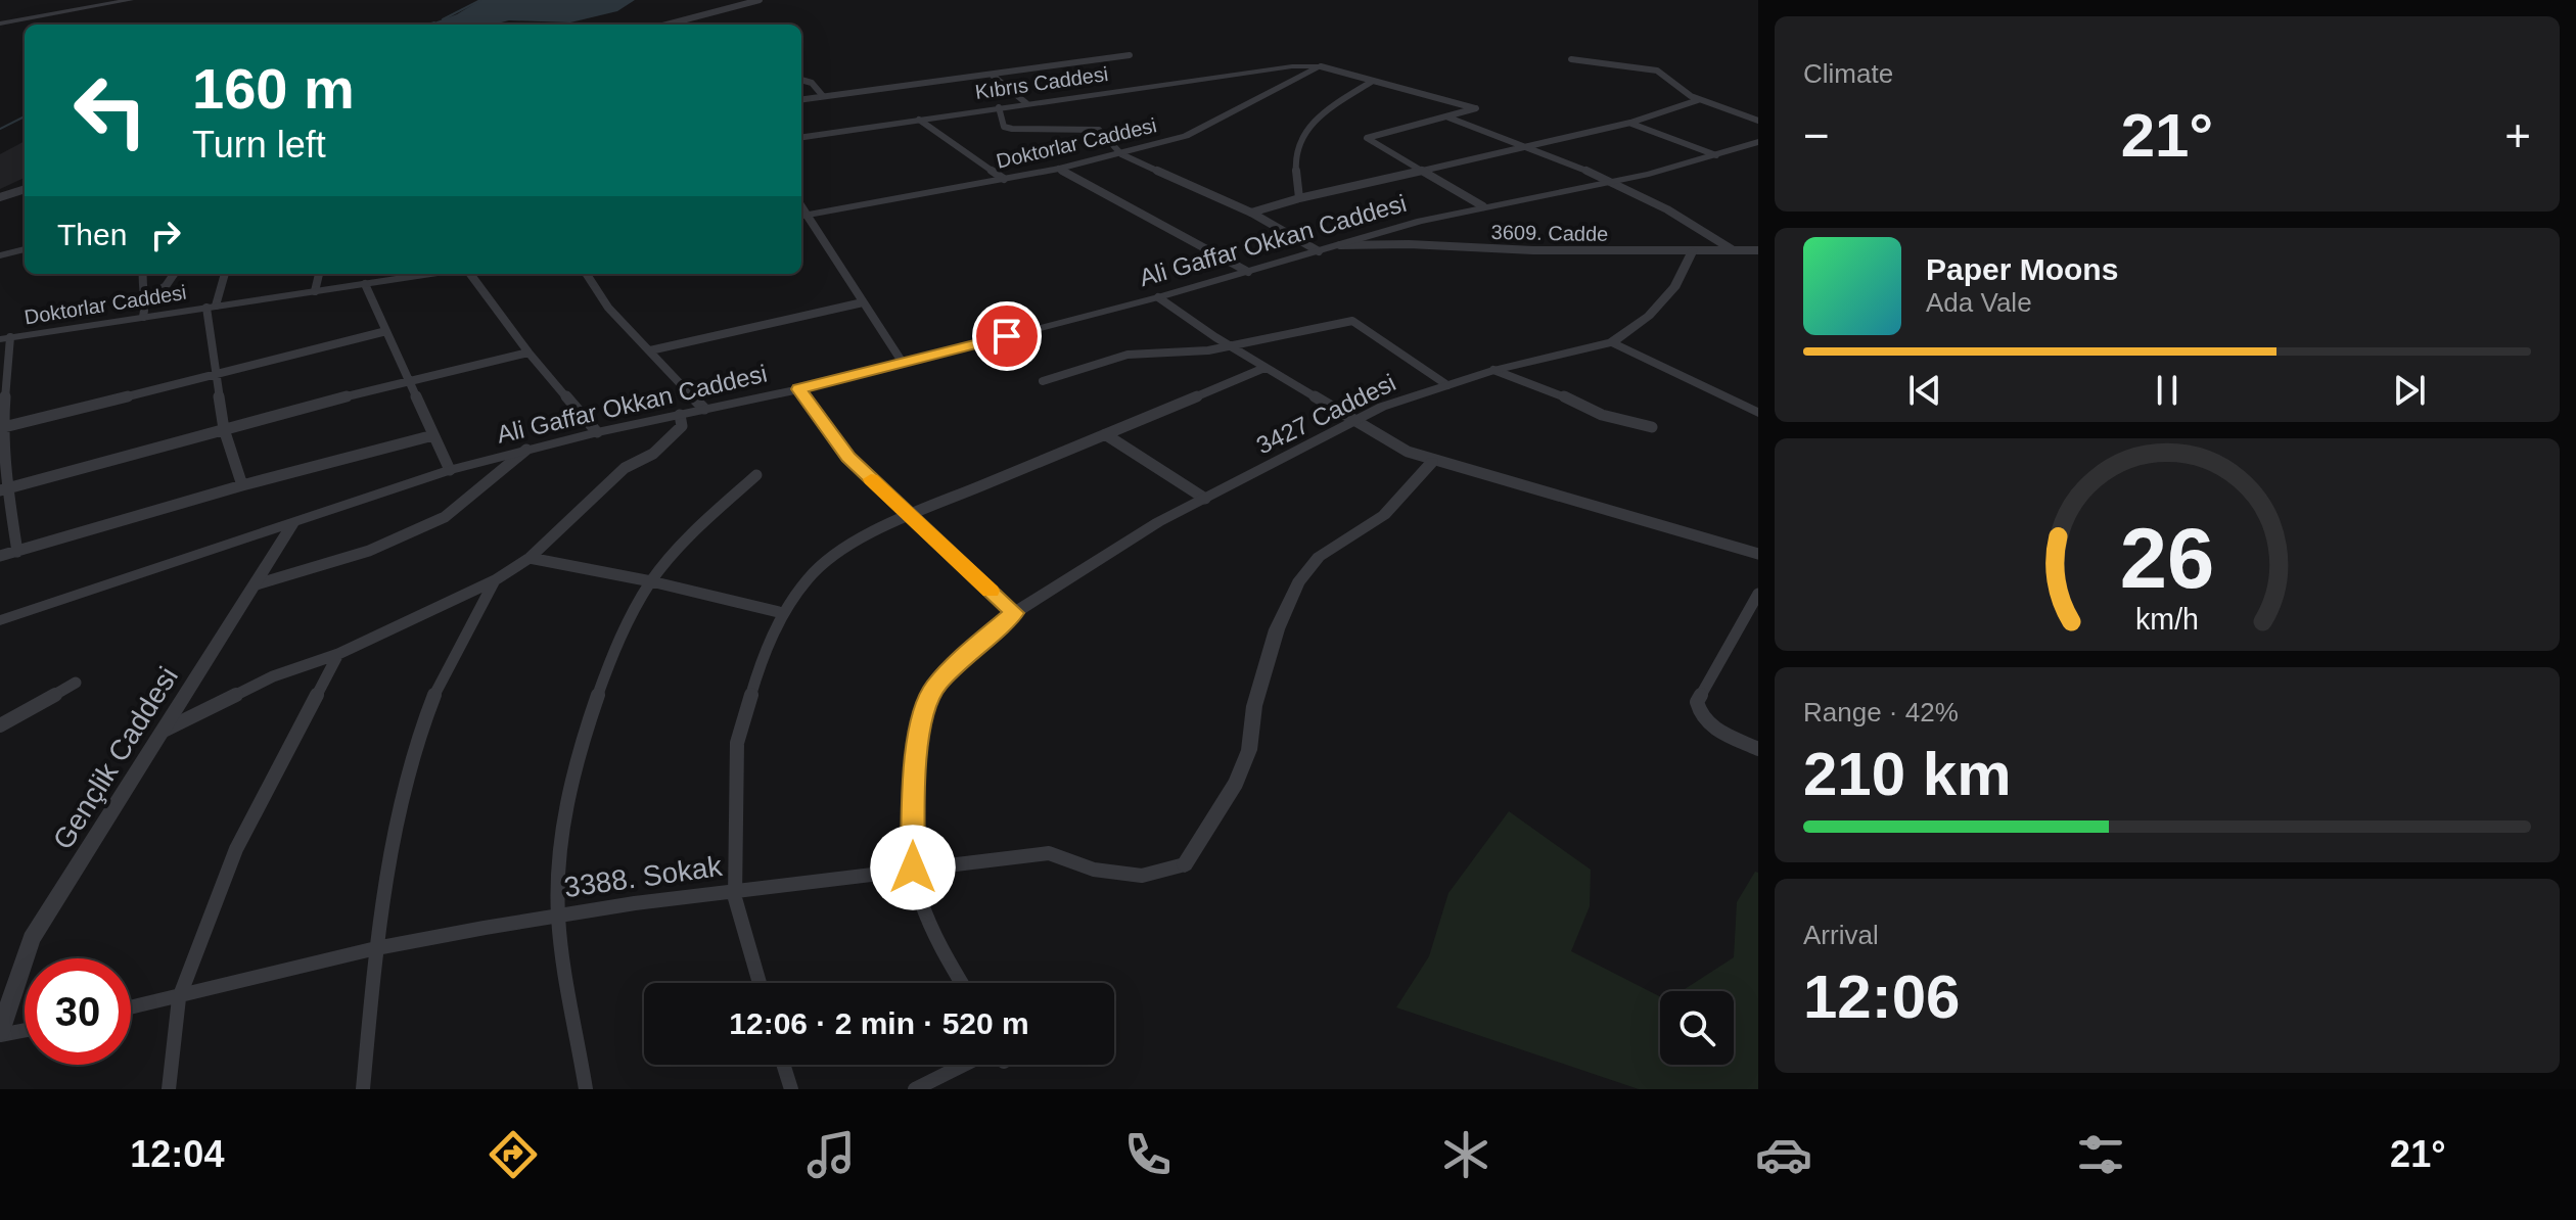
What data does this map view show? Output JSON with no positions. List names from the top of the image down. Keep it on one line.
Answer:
{"streets":{"street":["Kıbrıs Caddesi","Doktorlar Caddesi","3609. Cadde","Ali Gaffar Okkan Caddesi","3427 Caddesi","Gençlik Caddesi","3388. Sokak"]},"crossings":[["Kıbrıs Caddesi","Doktorlar Caddesi"],["3609. Cadde","Ali Gaffar Okkan Caddesi"],["3609. Cadde","3427 Caddesi"],["Ali Gaffar Okkan Caddesi","Gençlik Caddesi"]],"page":{"tile":["Climate",["Range · 42%","210 km"],["Arrival","12:06"]],"turn":["160 m","Turn left"],"heat":["−","21°","+"],"then":"Then","song":["Paper Moons","Ada Vale"],"limit":"30","trip":"12:06 · 2 min · 520 m","tabs":["12:04","21°"],"gauge":["26","km/h"]}}
